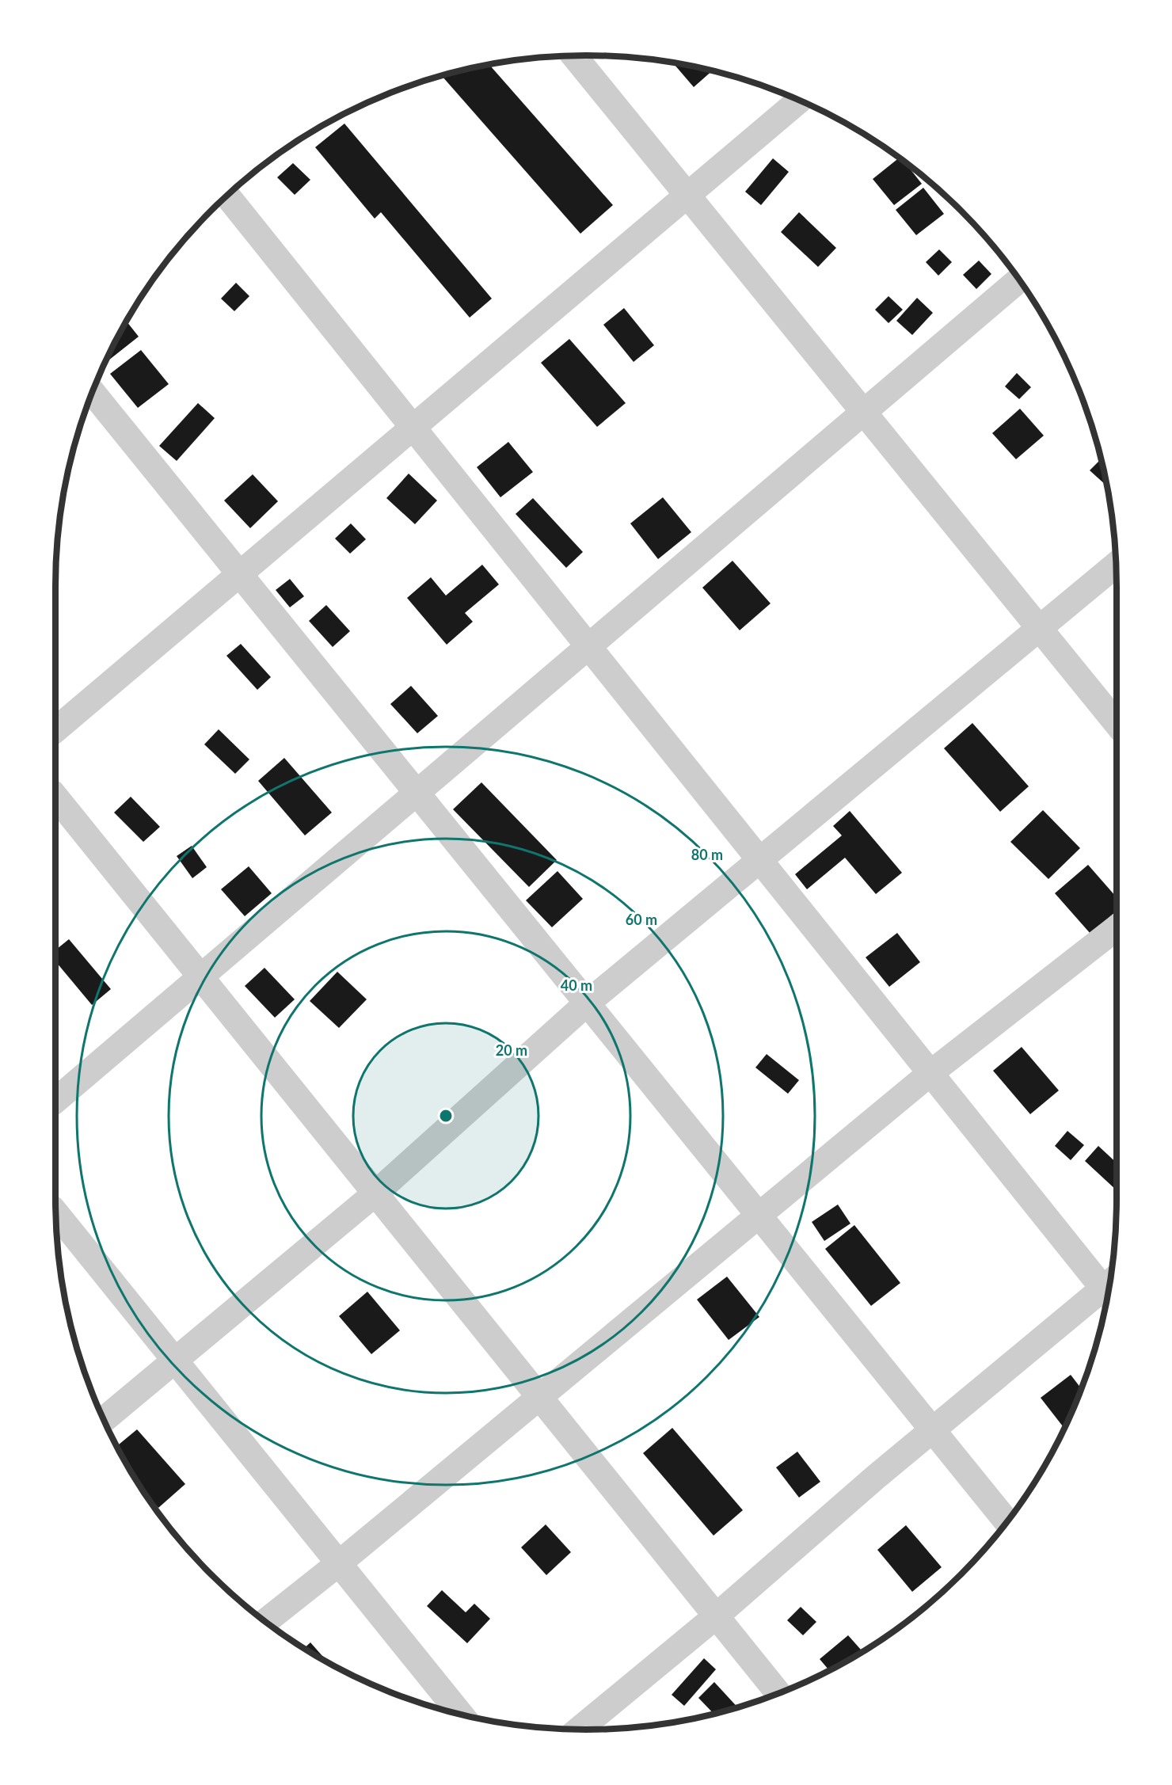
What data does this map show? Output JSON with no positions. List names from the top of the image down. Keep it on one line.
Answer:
{"rings":["80 m","60 m","40 m","20 m"]}
